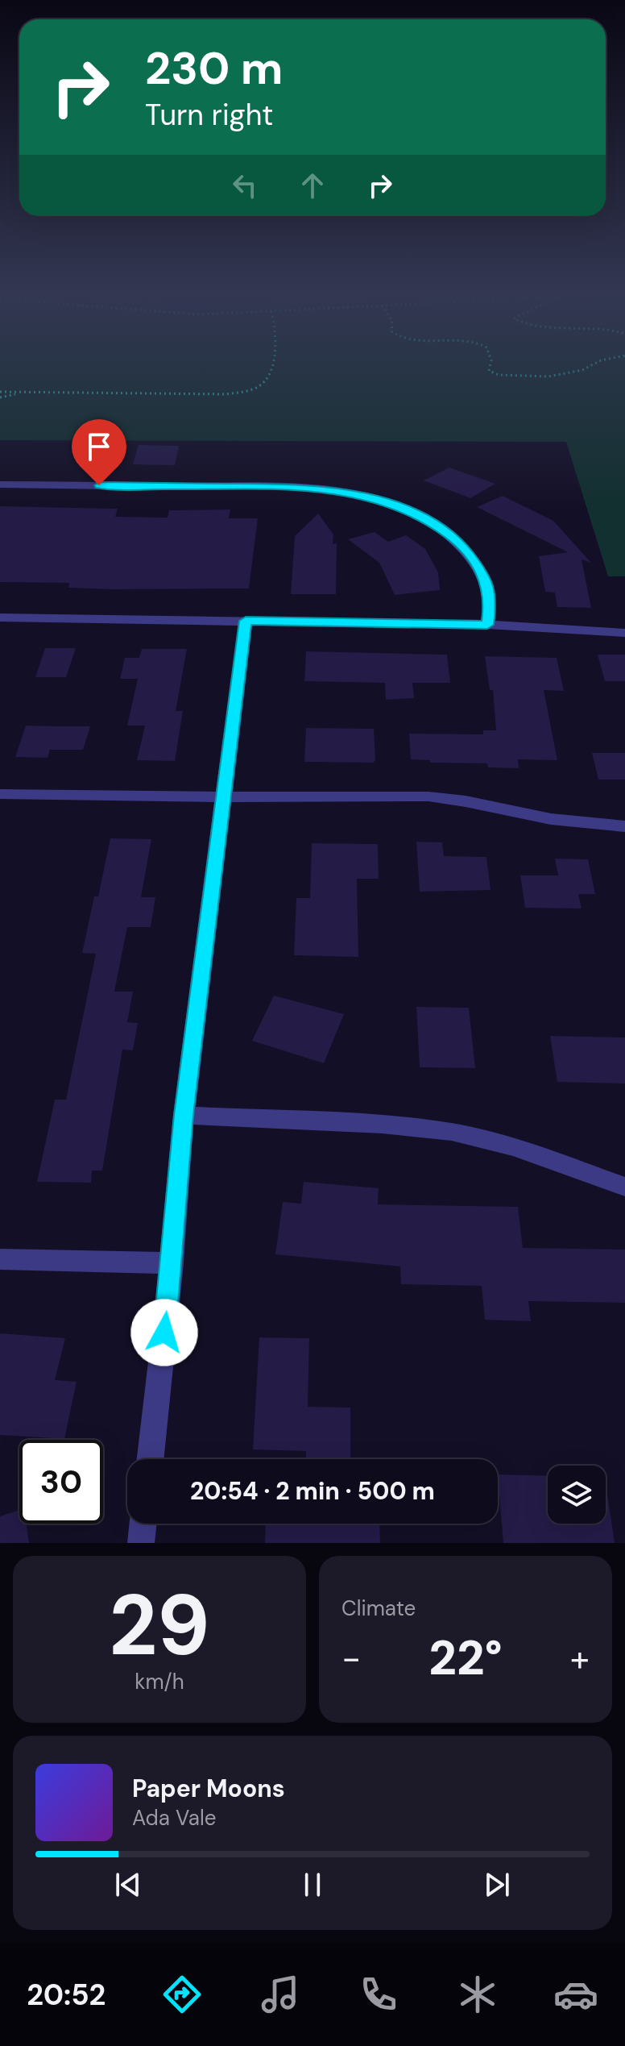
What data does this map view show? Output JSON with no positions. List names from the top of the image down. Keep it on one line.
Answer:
{"page":{"turn":["230 m","Turn right"],"limit":"30","trip":"20:54 · 2 min · 500 m","tile":[["29","km/h"],"Climate"],"heat":["−","22°","+"],"song":["Paper Moons","Ada Vale"],"tabs":"20:52"}}
